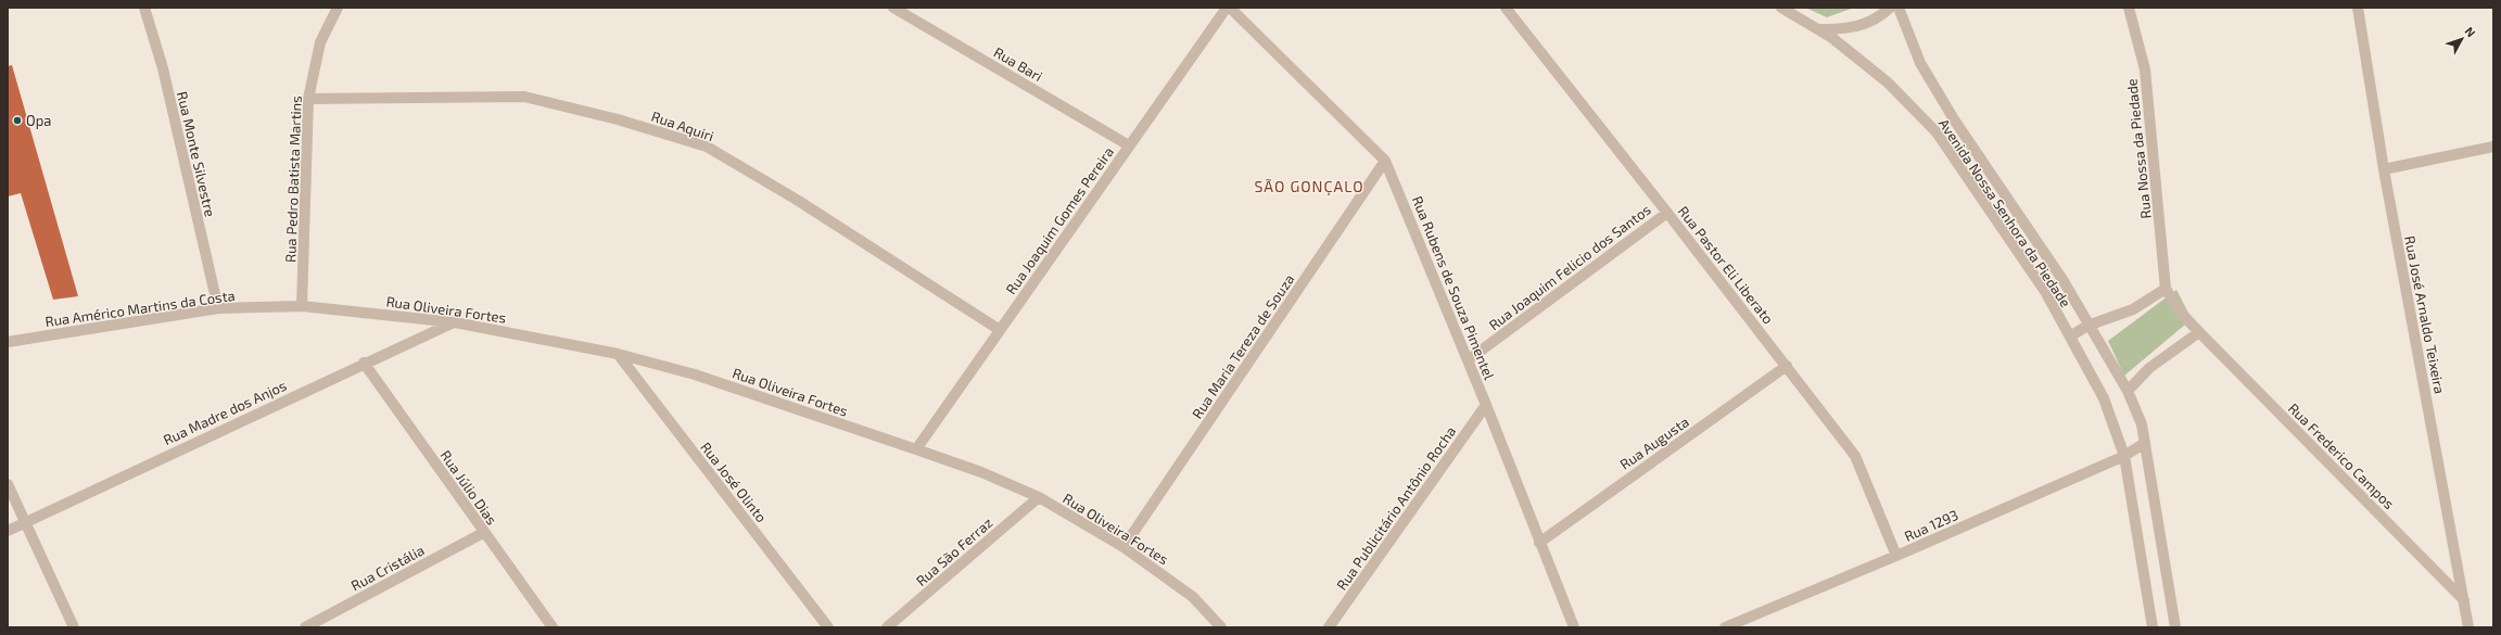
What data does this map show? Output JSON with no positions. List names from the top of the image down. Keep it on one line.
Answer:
{"streets":{"street":["Rua Bari","Rua Aquiri","Rua Nossa da Piedade","Rua Monte Silvestre","Rua Pedro Batista Martins","Avenida Nossa Senhora da Piedade","Rua Joaquim Gomes Pereira","Rua Pastor Eli Liberato","Rua Joaquim Felicio dos Santos","Rua Rubens de Souza Pimentel","Rua Américo Martins da Costa","Rua Oliveira Fortes","Rua José Arnaldo Teixeira","Rua Maria Tereza de Souza","Rua Madre dos Anjos","Rua Augusta","Rua Frederico Campos","Rua José Olinto","Rua Júlio Dias","Rua Publicitário Antônio Rocha","Rua 1293","Rua São Ferraz","Rua Cristália"]},"crossings":[["Rua Bari","Rua Joaquim Gomes Pereira"],["Rua Aquiri","Rua Pedro Batista Martins"],["Rua Aquiri","Rua Joaquim Gomes Pereira"],["Rua Nossa da Piedade","Rua Frederico Campos"],["Rua Monte Silvestre","Rua Américo Martins da Costa"],["Rua Pedro Batista Martins","Rua Américo Martins da Costa"],["Rua Pedro Batista Martins","Rua Oliveira Fortes"],["Avenida Nossa Senhora da Piedade","Rua 1293"],["Rua Joaquim Gomes Pereira","Rua Oliveira Fortes"],["Rua Pastor Eli Liberato","Rua Joaquim Felicio dos Santos"],["Rua Pastor Eli Liberato","Rua Augusta"],["Rua Pastor Eli Liberato","Rua 1293"],["Rua Joaquim Felicio dos Santos","Rua Rubens de Souza Pimentel"],["Rua Rubens de Souza Pimentel","Rua Maria Tereza de Souza"],["Rua Rubens de Souza Pimentel","Rua Augusta"],["Rua Rubens de Souza Pimentel","Rua Publicitário Antônio Rocha"],["Rua Américo Martins da Costa","Rua Oliveira Fortes"],["Rua Oliveira Fortes","Rua Maria Tereza de Souza"],["Rua Oliveira Fortes","Rua Madre dos Anjos"],["Rua Oliveira Fortes","Rua José Olinto"],["Rua Oliveira Fortes","Rua São Ferraz"],["Rua José Arnaldo Teixeira","Rua Frederico Campos"],["Rua Madre dos Anjos","Rua Júlio Dias"],["Rua Júlio Dias","Rua Cristália"]],"districts":["SÃO GONÇALO"],"places":["Opa"],"north":"top right"}
